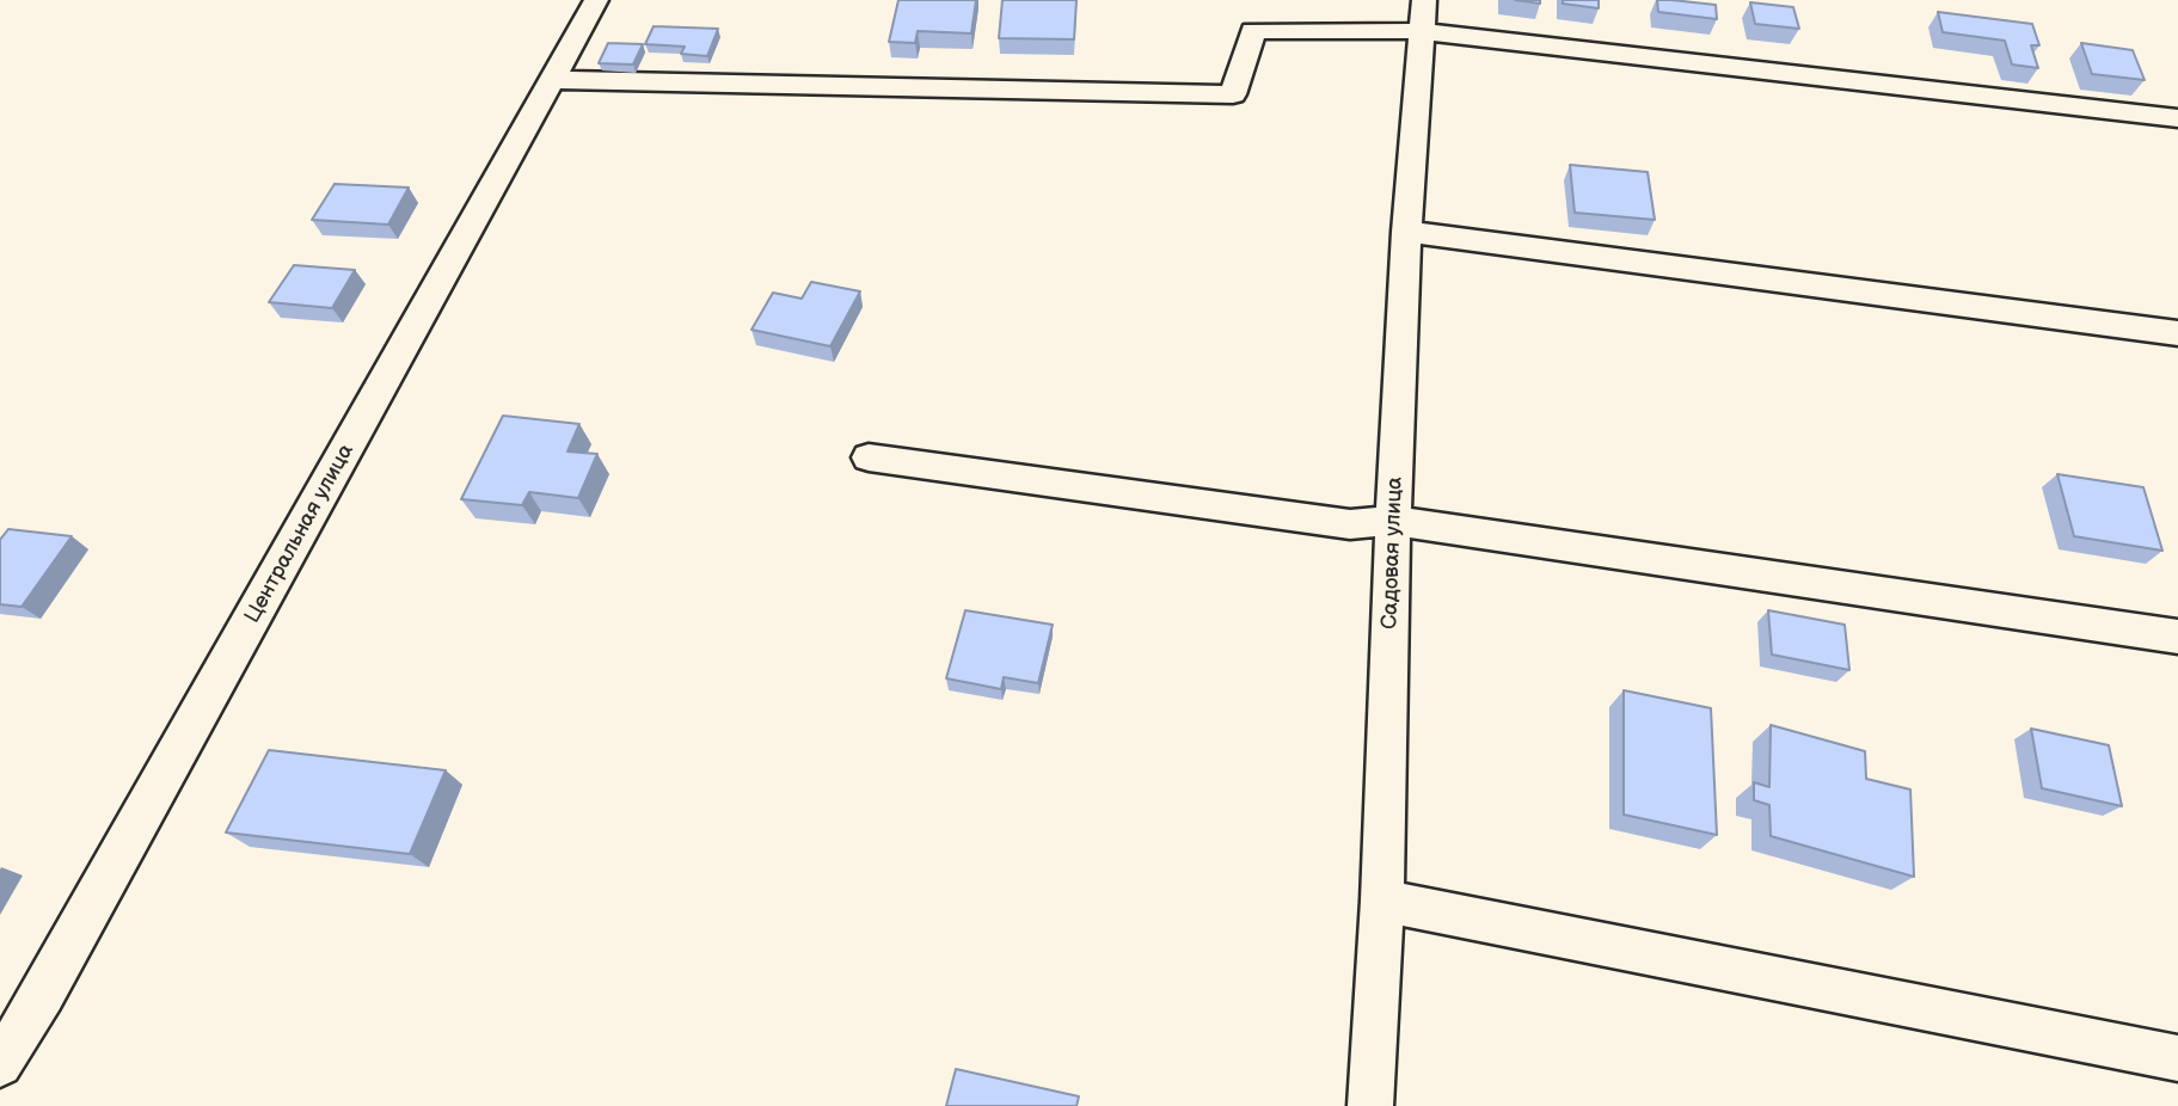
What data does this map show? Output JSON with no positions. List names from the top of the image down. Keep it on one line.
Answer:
{"streets":{"street":["Центральная улица","Садовая улица"]}}
